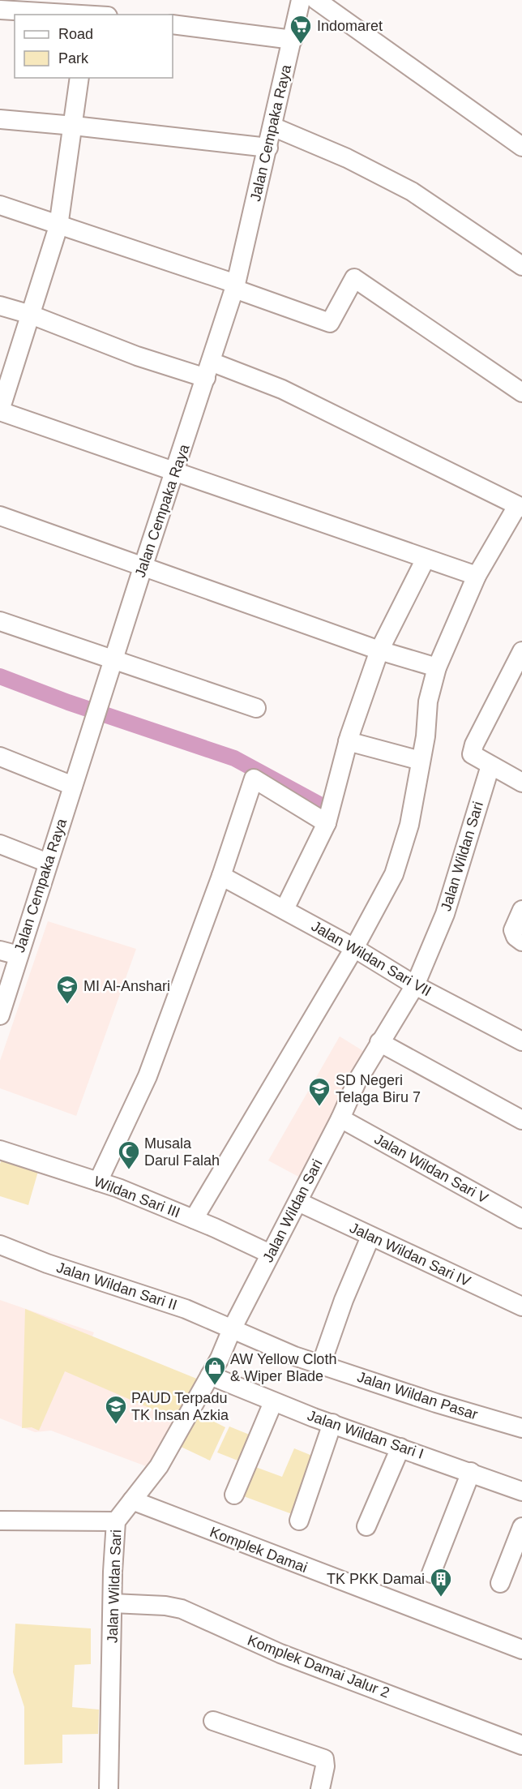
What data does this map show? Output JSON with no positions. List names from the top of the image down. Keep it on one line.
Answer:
{"streets":{"street":["Jalan Cempaka Raya","Jalan Wildan Sari","Jalan Wildan Sari VII","Jalan Wildan Sari V","Wildan Sari III","Jalan Wildan Sari IV","Jalan Wildan Sari II","Jalan Wildan Pasar","Jalan Wildan Sari I","Komplek Damai","Komplek Damai Jalur 2"]},"crossings":[["Jalan Wildan Sari","Jalan Wildan Sari VII"],["Jalan Wildan Sari","Jalan Wildan Sari V"],["Jalan Wildan Sari","Wildan Sari III"],["Jalan Wildan Sari","Jalan Wildan Sari IV"],["Jalan Wildan Sari","Jalan Wildan Sari II"],["Jalan Wildan Sari","Jalan Wildan Pasar"],["Jalan Wildan Sari","Jalan Wildan Sari I"],["Jalan Wildan Sari","Komplek Damai"],["Jalan Wildan Sari","Komplek Damai Jalur 2"],["Jalan Wildan Sari II","Jalan Wildan Pasar"]],"places":{"supermarket":["Indomaret"],"school or university":["MI Al-Anshari","SD Negeri Telaga Biru 7","PAUD Terpadu TK Insan Azkia"],"mosque":["Musala Darul Falah"],"shop":["AW Yellow Cloth & Wiper Blade"],"building":["TK PKK Damai"]},"legend":["Road","Park"]}
